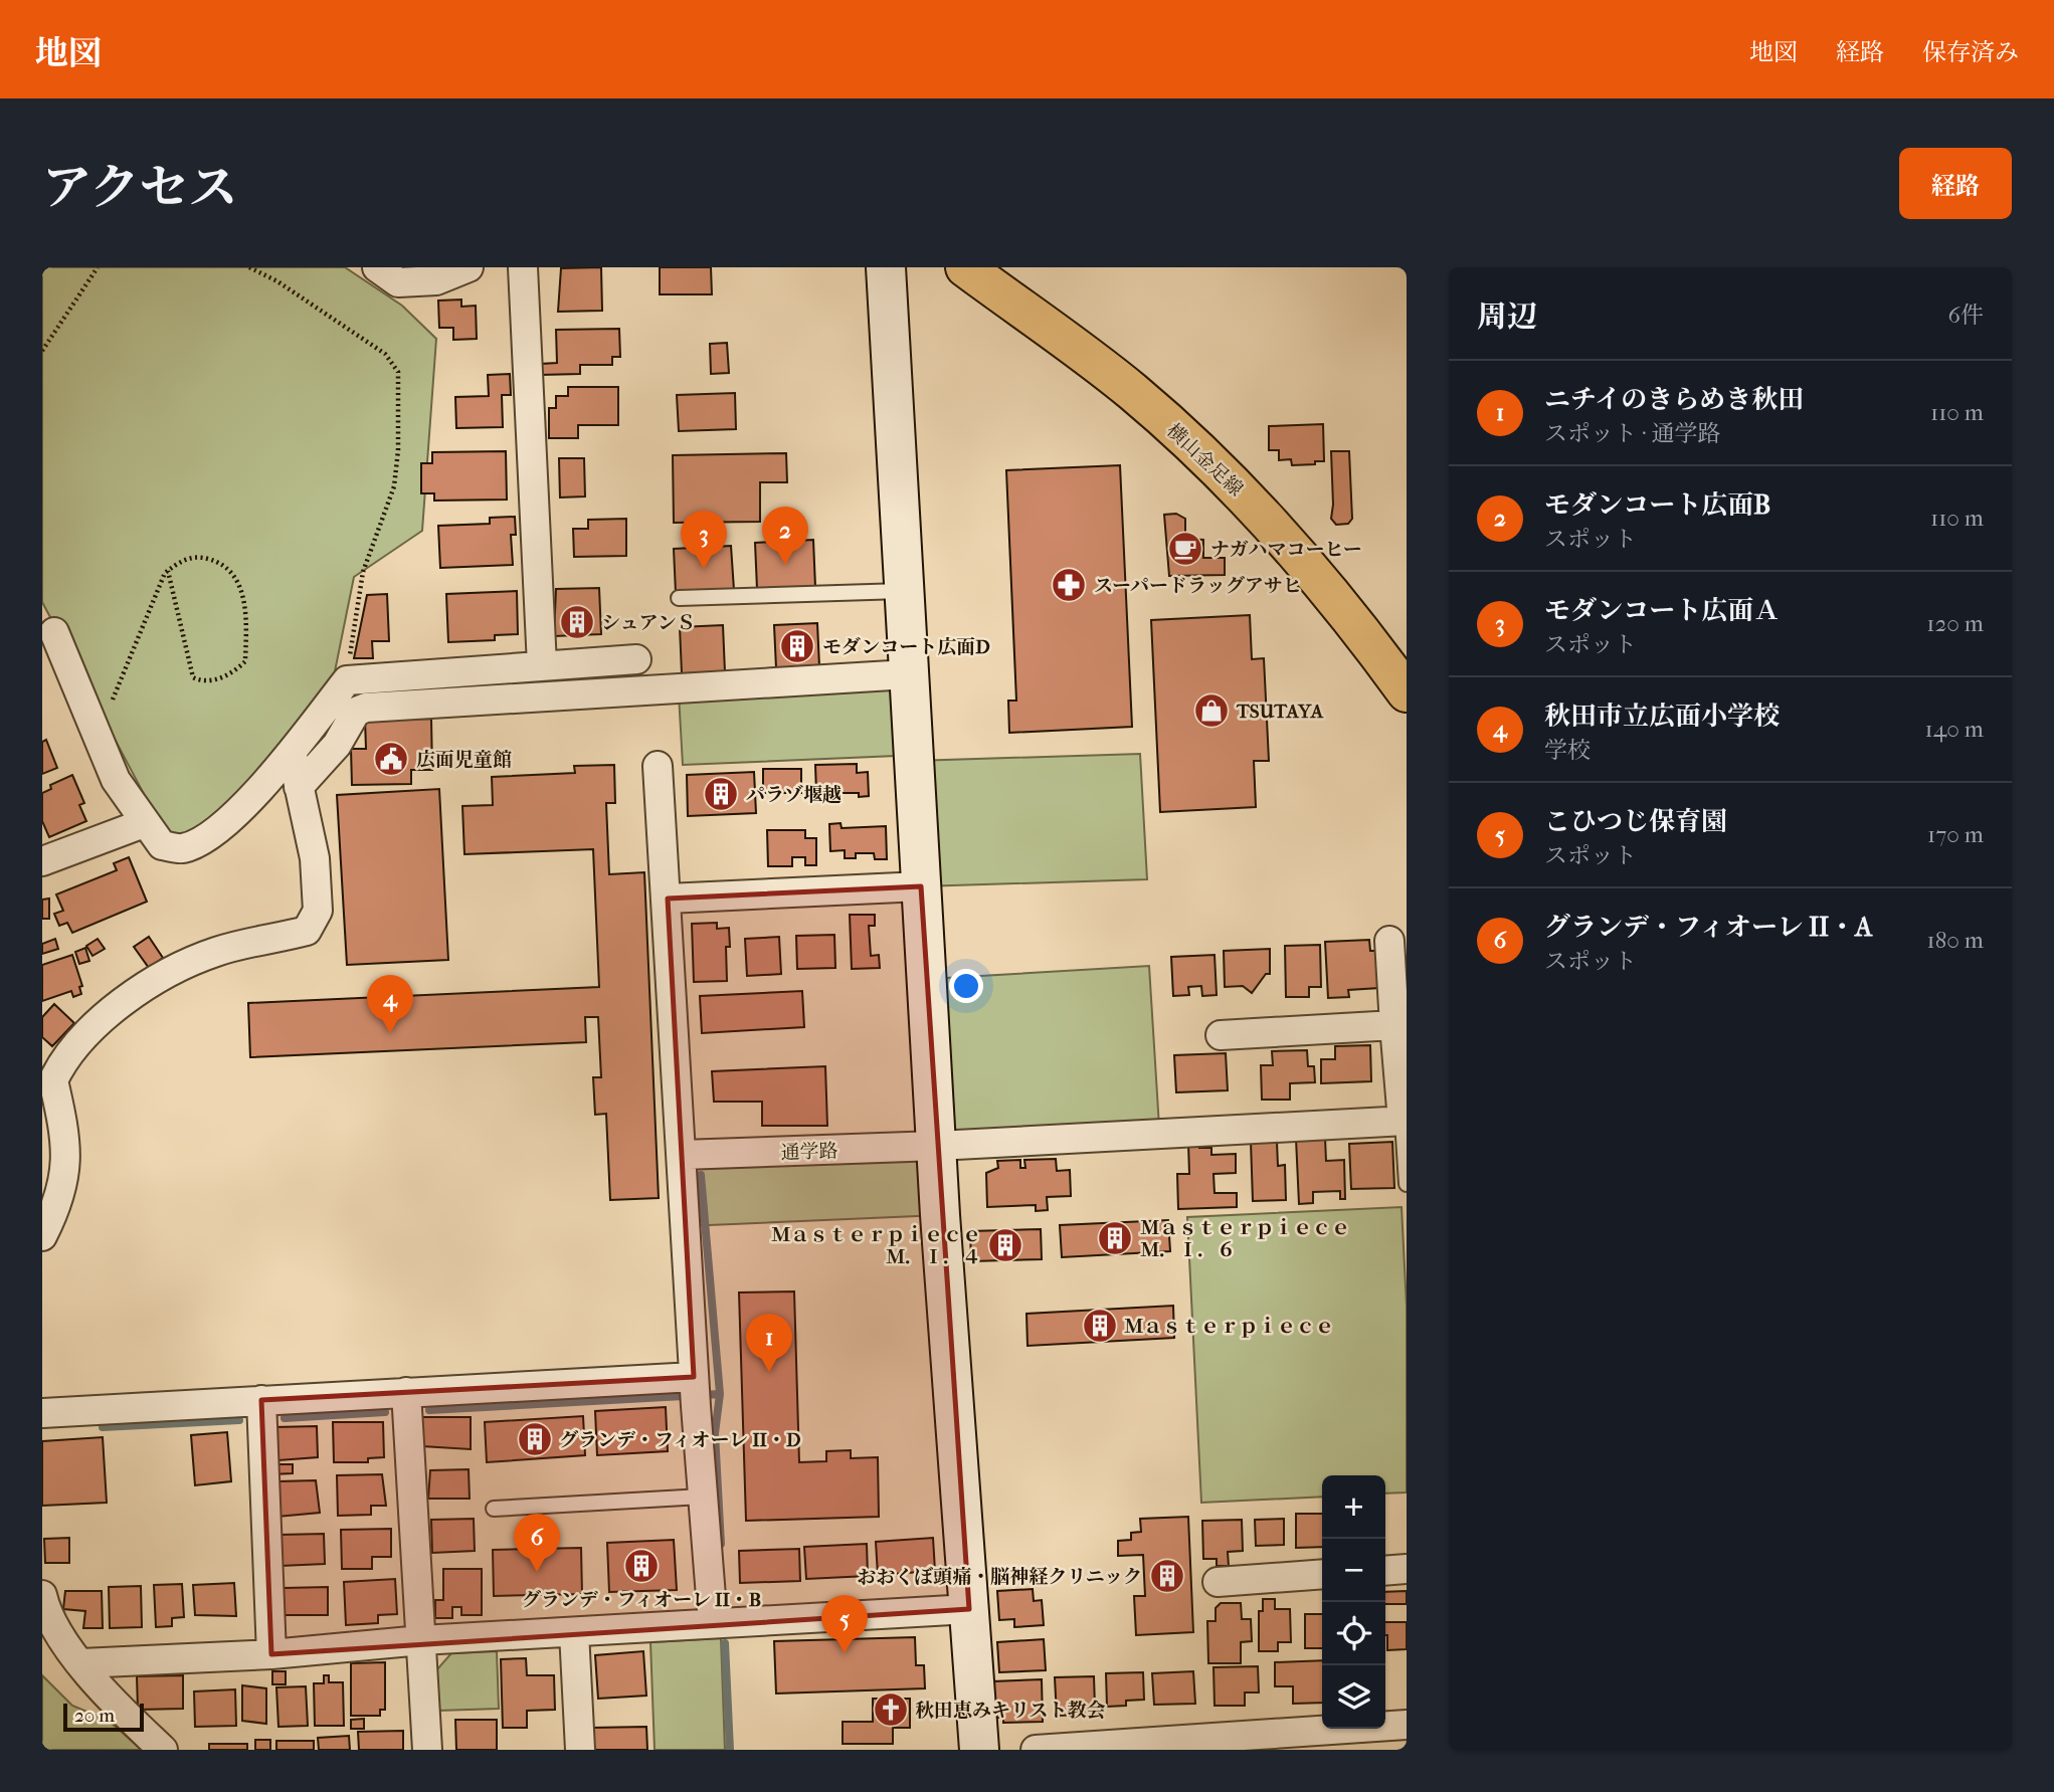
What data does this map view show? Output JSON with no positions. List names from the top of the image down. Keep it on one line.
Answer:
{"streets":{"main road":["横山金足線"],"street":["通学路"]},"places":{"cafe":["ナガハマコーヒー"],"pharmacy":["スーパードラッグアサヒ"],"building":["シュアンＳ","モダンコート広面D","パラゾ堰越","Ｍａｓｔｅｒｐｉｅｃｅ Ｍ．Ｉ．６","Ｍａｓｔｅｒｐｉｅｃｅ Ｍ．Ｉ．４","Ｍａｓｔｅｒｐｉｅｃｅ","グランデ・フィオーレ II・D","グランデ・フィオーレ II・B","おおくぼ頭痛・脳神経クリニック"],"shop":["TSUTAYA"],"public building":["広面児童館"],"church":["秋田恵みキリスト教会"]},"scale_bar":"20 m","page":{"header":"地図","nav":["地図","経路","保存済み"],"title":"アクセス","buttons":"経路","heading":["周辺","6件"],"list":[{"mark":"1","name":"ニチイのきらめき秋田","note":"スポット · 通学路","value":"110 m"},{"mark":"2","name":"モダンコート広面B","note":"スポット","value":"110 m"},{"mark":"3","name":"モダンコート広面Ａ","note":"スポット","value":"120 m"},{"mark":"4","name":"秋田市立広面小学校","note":"学校","value":"140 m"},{"mark":"5","name":"こひつじ保育園","note":"スポット","value":"170 m"},{"mark":"6","name":"グランデ・フィオーレ II・A","note":"スポット","value":"180 m"}],"pins":["2","3","4","1","6","5"],"map_buttons":["+","−"],"scale":"20 m"}}
